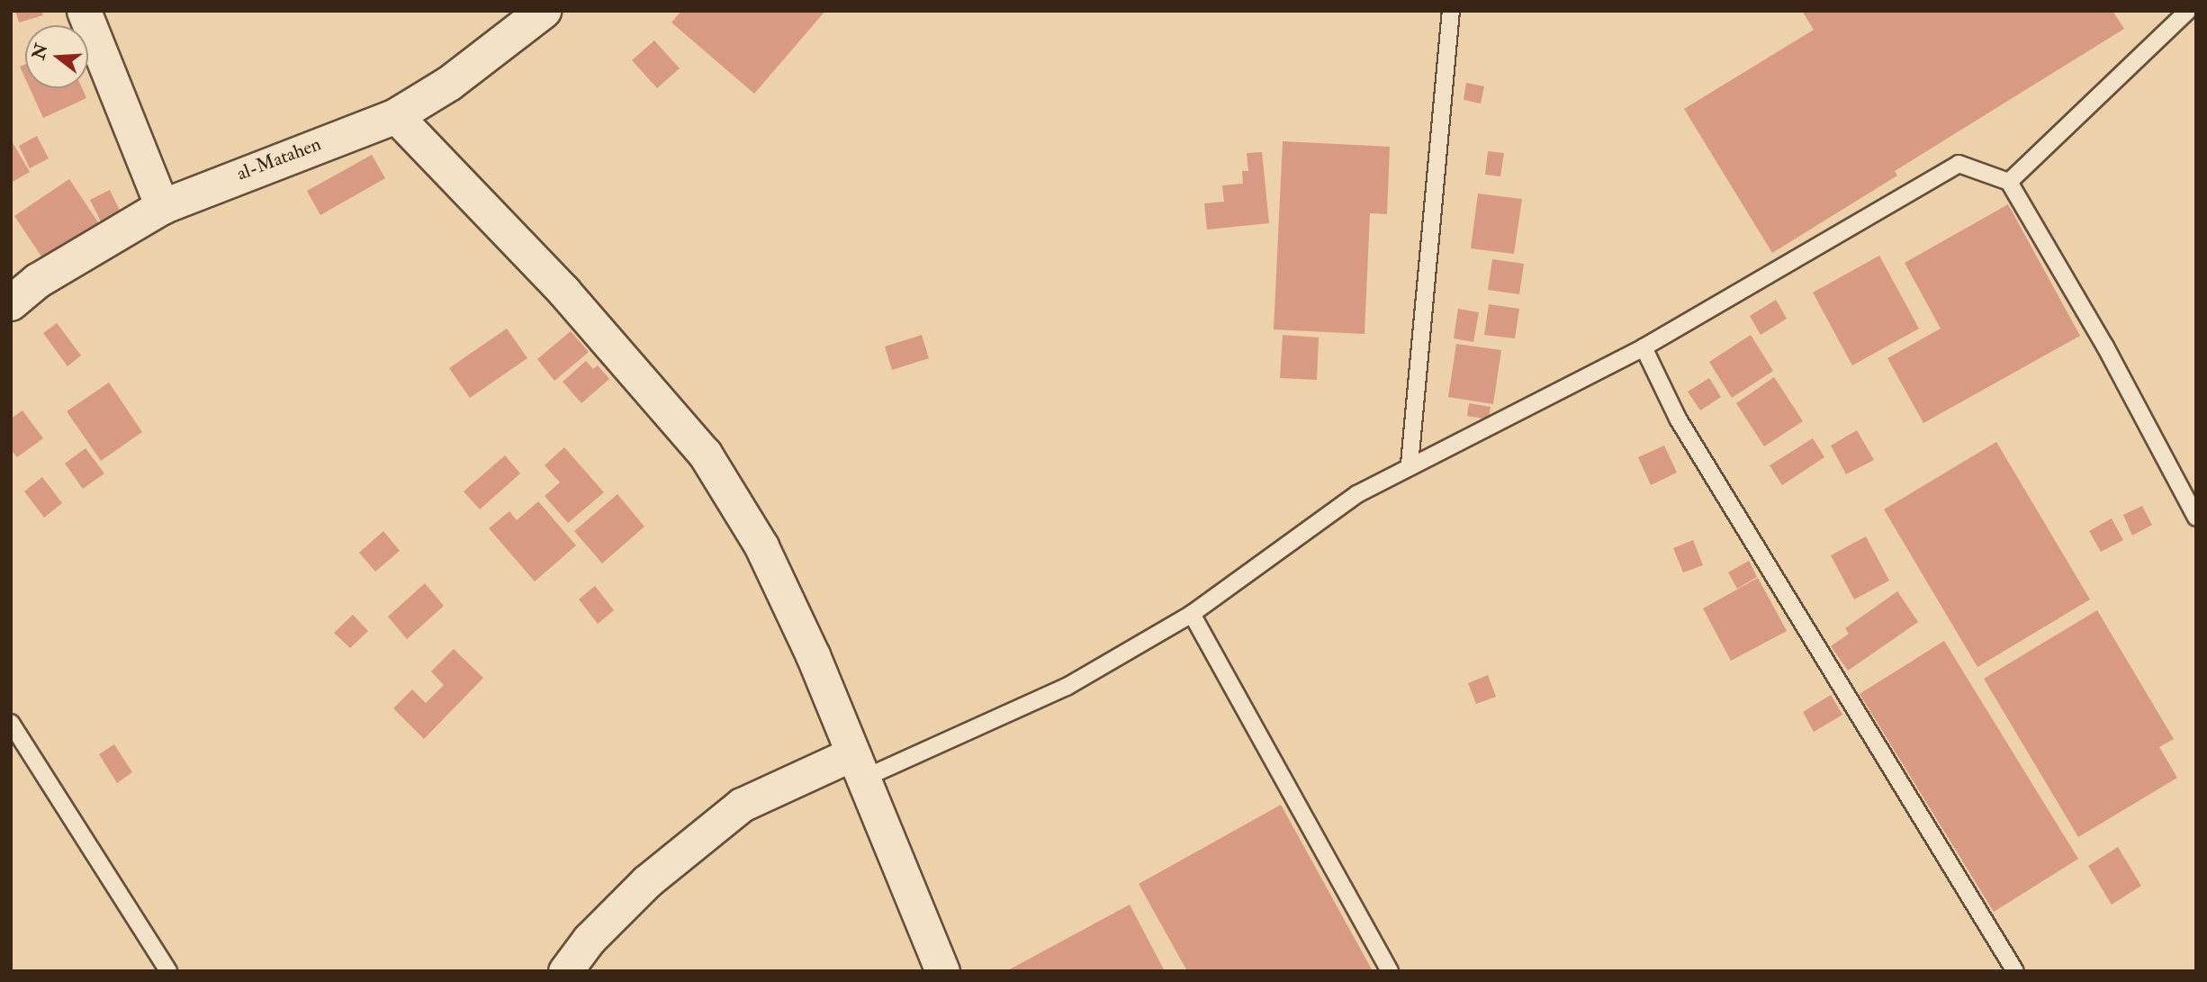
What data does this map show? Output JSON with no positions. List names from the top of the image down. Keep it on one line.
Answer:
{"streets":{"main road":["al-Matahen"]},"north":"left"}
